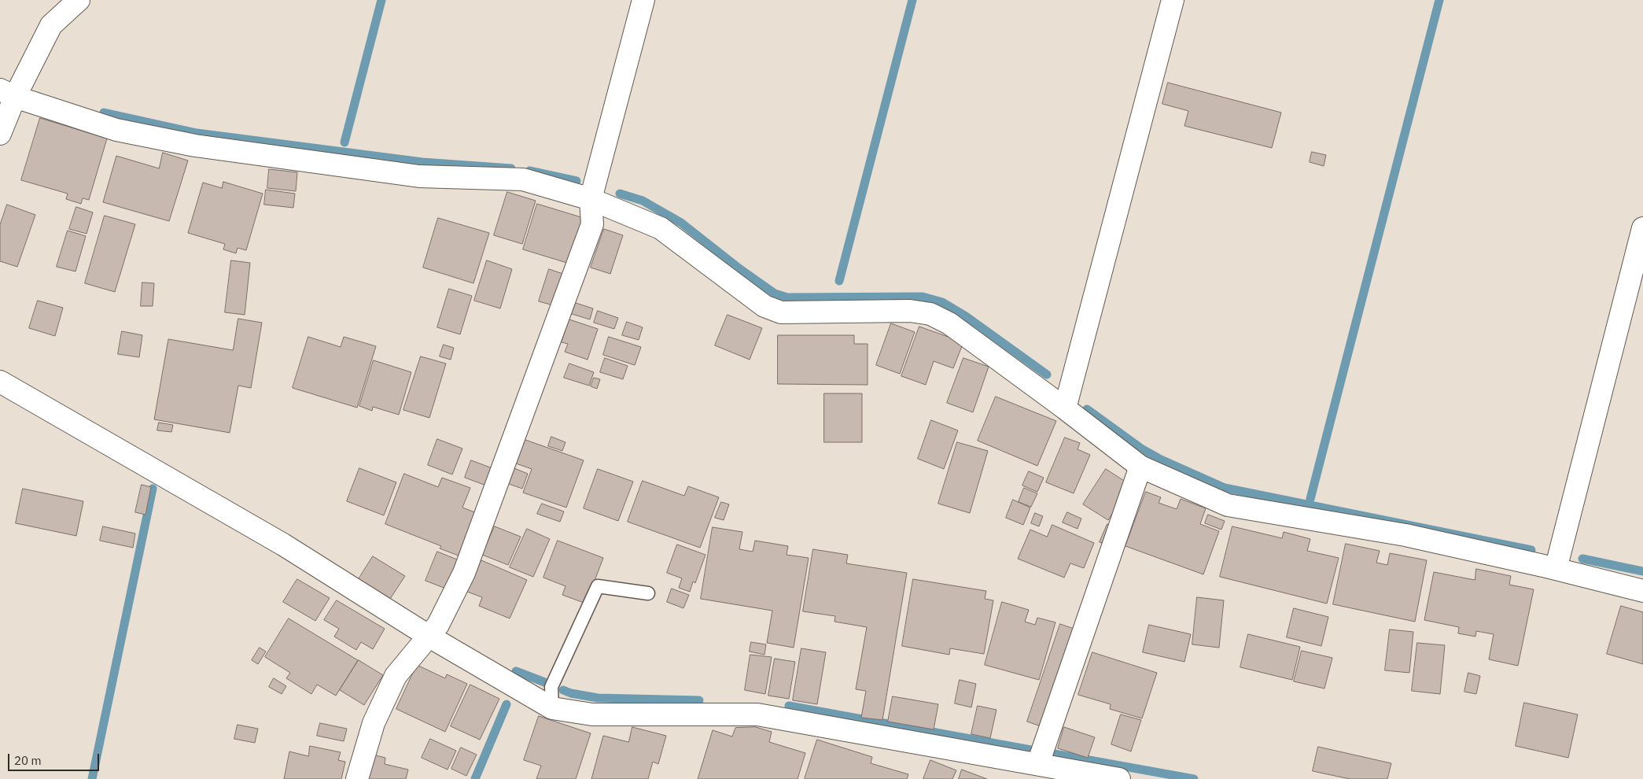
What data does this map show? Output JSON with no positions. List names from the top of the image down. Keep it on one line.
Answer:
{"scale_bar":"20 m"}
